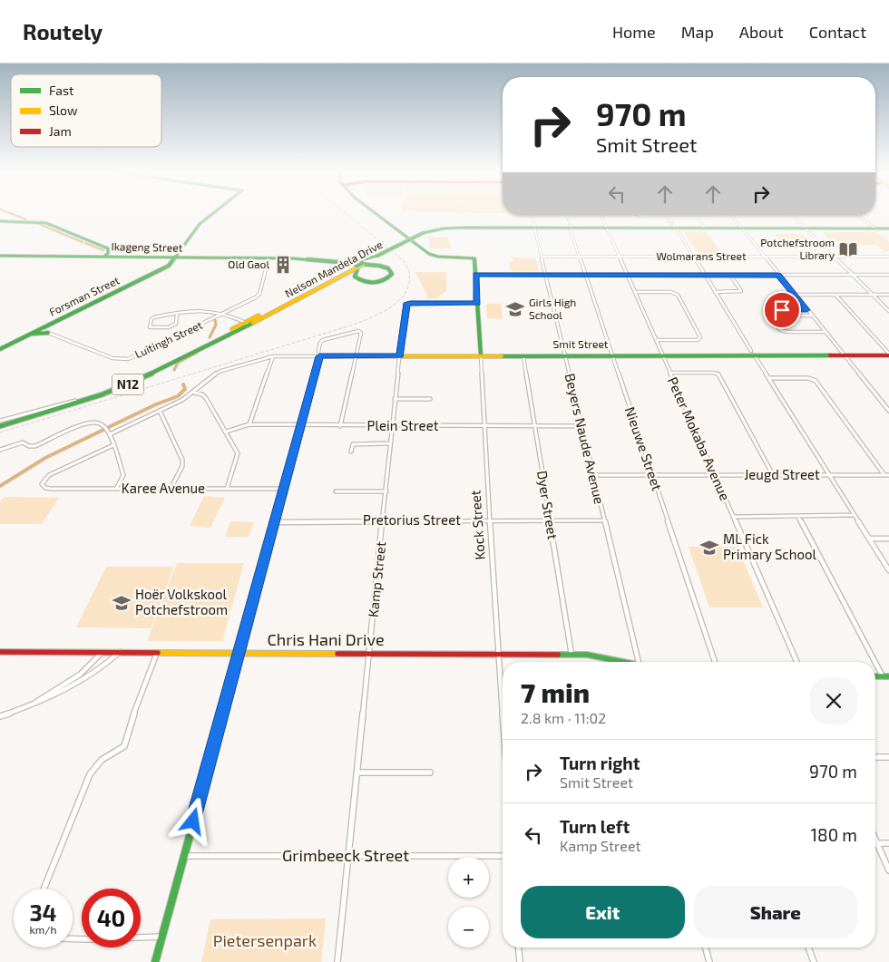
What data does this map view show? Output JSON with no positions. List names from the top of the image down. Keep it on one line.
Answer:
{"streets":{"main road":["Ikageng Street","Nelson Mandela Drive","Forsman Street","Smit Street","N12","Kock Street","Chris Hani Drive"],"street":["Wolmarans Street","Luitingh Street","Plein Street","Beyers Naude Avenue","Peter Mokaba Avenue","Nieuwe Street","Jeugd Street","Karee Avenue","Dyer Street","Pretorius Street","Kamp Street","Grimbeeck Street"]},"crossings":[["Ikageng Street","Forsman Street"],["Ikageng Street","Luitingh Street"],["Wolmarans Street","Beyers Naude Avenue"],["Wolmarans Street","Peter Mokaba Avenue"],["Wolmarans Street","Nieuwe Street"],["Nelson Mandela Drive","Beyers Naude Avenue"],["Nelson Mandela Drive","Peter Mokaba Avenue"],["Nelson Mandela Drive","Nieuwe Street"],["Forsman Street","Luitingh Street"],["Smit Street","Beyers Naude Avenue"],["Smit Street","Peter Mokaba Avenue"],["Smit Street","Nieuwe Street"],["Smit Street","Dyer Street"],["Smit Street","Kock Street"],["Smit Street","Kamp Street"],["Plein Street","Beyers Naude Avenue"],["Plein Street","Dyer Street"],["Plein Street","Kock Street"],["Plein Street","Kamp Street"],["Beyers Naude Avenue","Jeugd Street"],["Beyers Naude Avenue","Pretorius Street"],["Peter Mokaba Avenue","Jeugd Street"],["Nieuwe Street","Jeugd Street"],["Dyer Street","Pretorius Street"],["Dyer Street","Chris Hani Drive"],["Pretorius Street","Kock Street"],["Pretorius Street","Kamp Street"],["Kock Street","Kamp Street"],["Kock Street","Chris Hani Drive"],["Kamp Street","Chris Hani Drive"],["Kamp Street","Grimbeeck Street"]],"parks":["Pietersenpark"],"places":{"library":["Potchefstroom Library"],"building":["Old Gaol"],"school or university":["Girls High School","ML Fick Primary School","Hoër Volkskool Potchefstroom"]},"legend":["Fast","Slow","Jam"],"page":{"header":"Routely","nav":["Home","Map","About","Contact"],"turn":["970 m","Smit Street"],"heading":["7 min","2.8 km · 11:02"],"list":[{"name":"Turn right","note":"Smit Street","value":"970 m"},{"name":"Turn left","note":"Kamp Street","value":"180 m"}],"map_buttons":["+","−"],"buttons":["Exit","Share"],"speed":"34 km/h","limit":"40"}}
